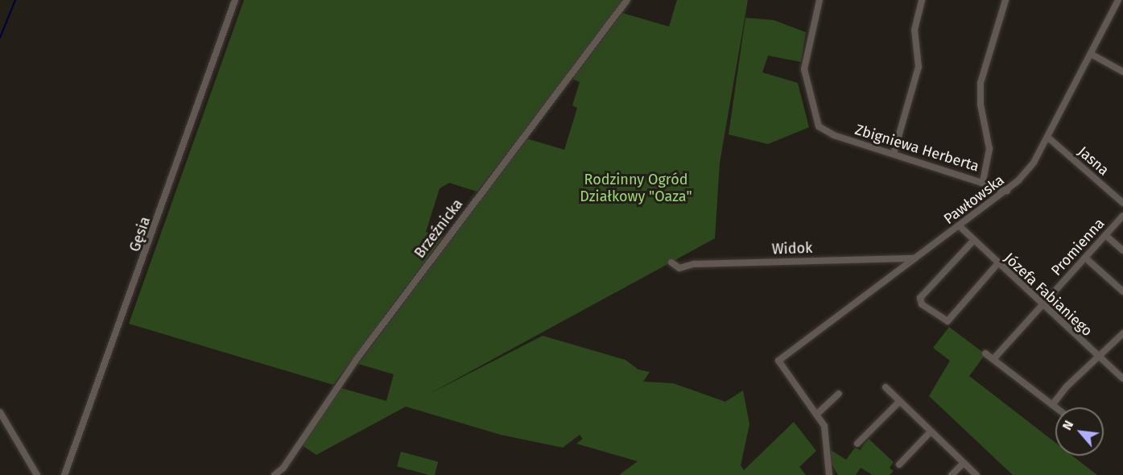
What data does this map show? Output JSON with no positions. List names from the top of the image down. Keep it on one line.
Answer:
{"streets":{"street":["Zbigniewa Herberta","Jasna","Pawłowska","Brzeźnicka","Gęsia","Promienna","Widok","Józefa Fabianiego"]},"crossings":[["Zbigniewa Herberta","Pawłowska"],["Jasna","Pawłowska"],["Pawłowska","Widok"],["Pawłowska","Józefa Fabianiego"],["Promienna","Józefa Fabianiego"]],"parks":["Rodzinny Ogród Działkowy \"Oaza\""],"north":"top left"}
